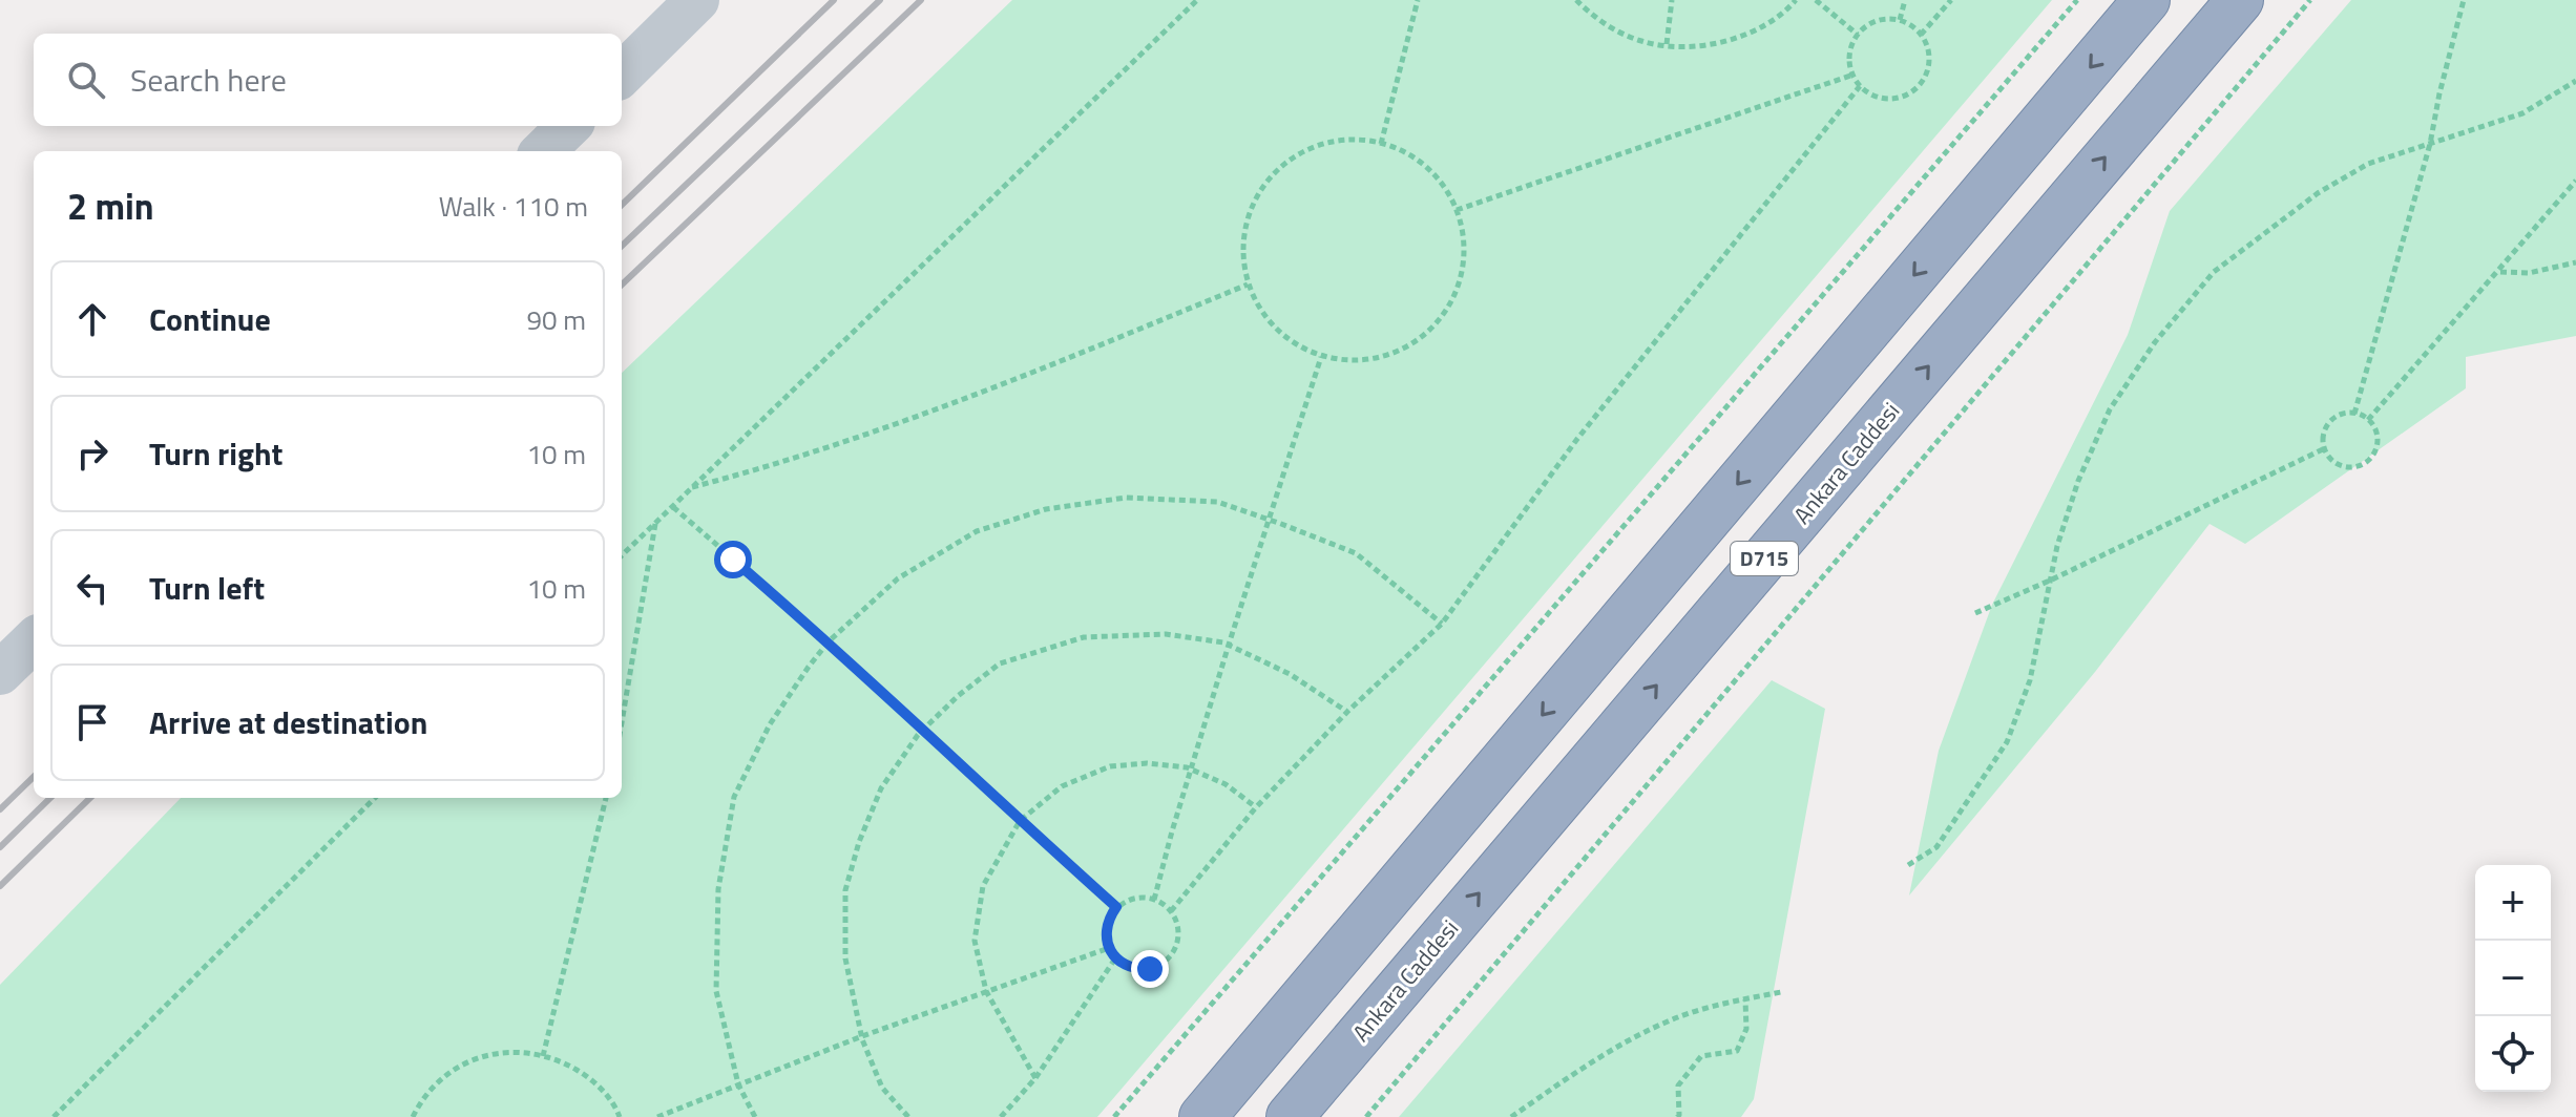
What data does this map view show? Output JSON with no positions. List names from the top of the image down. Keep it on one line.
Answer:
{"streets":{"highway":["Ankara Caddesi","D715"]},"page":{"search":"Search here","heading":["2 min","Walk · 110 m"],"list":[["Continue","90 m"],["Turn right","10 m"],["Turn left","10 m"],"Arrive at destination"],"map_buttons":["+","−"]}}
